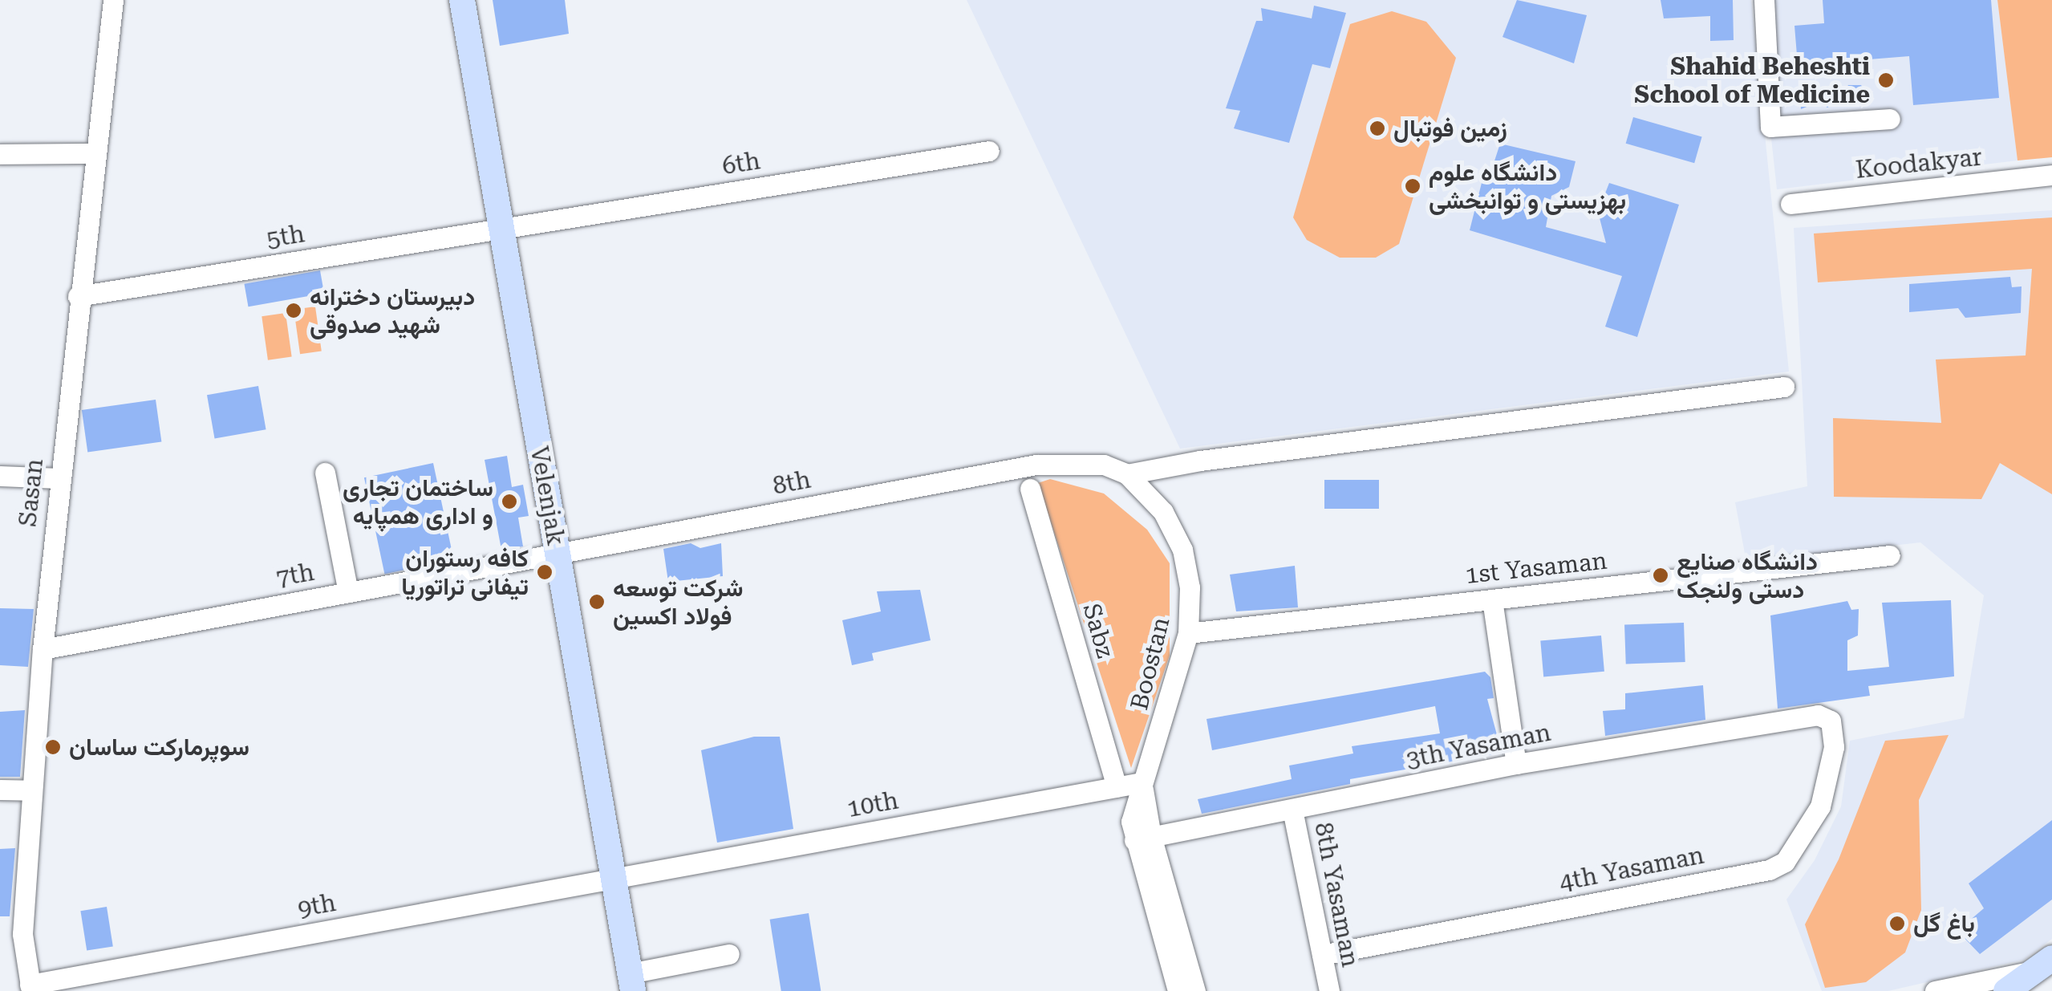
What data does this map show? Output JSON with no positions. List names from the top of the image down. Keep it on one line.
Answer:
{"streets":{"main road":["Velenjak"],"street":["6th","Koodakyar","5th","8th","Sasan","1st Yasaman","7th","Sabz","Boostan","3th Yasaman","10th","4th Yasaman","8th Yasaman","9th"]},"crossings":[["6th","5th"],["6th","Velenjak"],["5th","Sasan"],["5th","Velenjak"],["8th","Velenjak"],["8th","7th"],["8th","Boostan"],["Sasan","7th"],["Sasan","9th"],["Velenjak","7th"],["Velenjak","10th"],["Velenjak","9th"],["1st Yasaman","Boostan"],["Sabz","10th"],["Boostan","3th Yasaman"],["Boostan","10th"],["3th Yasaman","4th Yasaman"],["3th Yasaman","8th Yasaman"],["10th","9th"],["4th Yasaman","8th Yasaman"]],"places":["Shahid Beheshti School of Medicine","زمین فوتبال","دانشگاه علوم بهزیستی و توانبخشی","دبیرستان دخترانه شهید صدوقی","ساختمان تجاری و اداری همپایه","کافه رستوران تیفانی تراتوریا","دانشگاه صنایع دستى ولنجک","شرکت توسعه فولاد اکسین","سوپرمارکت ساسان","باغ گل"]}
